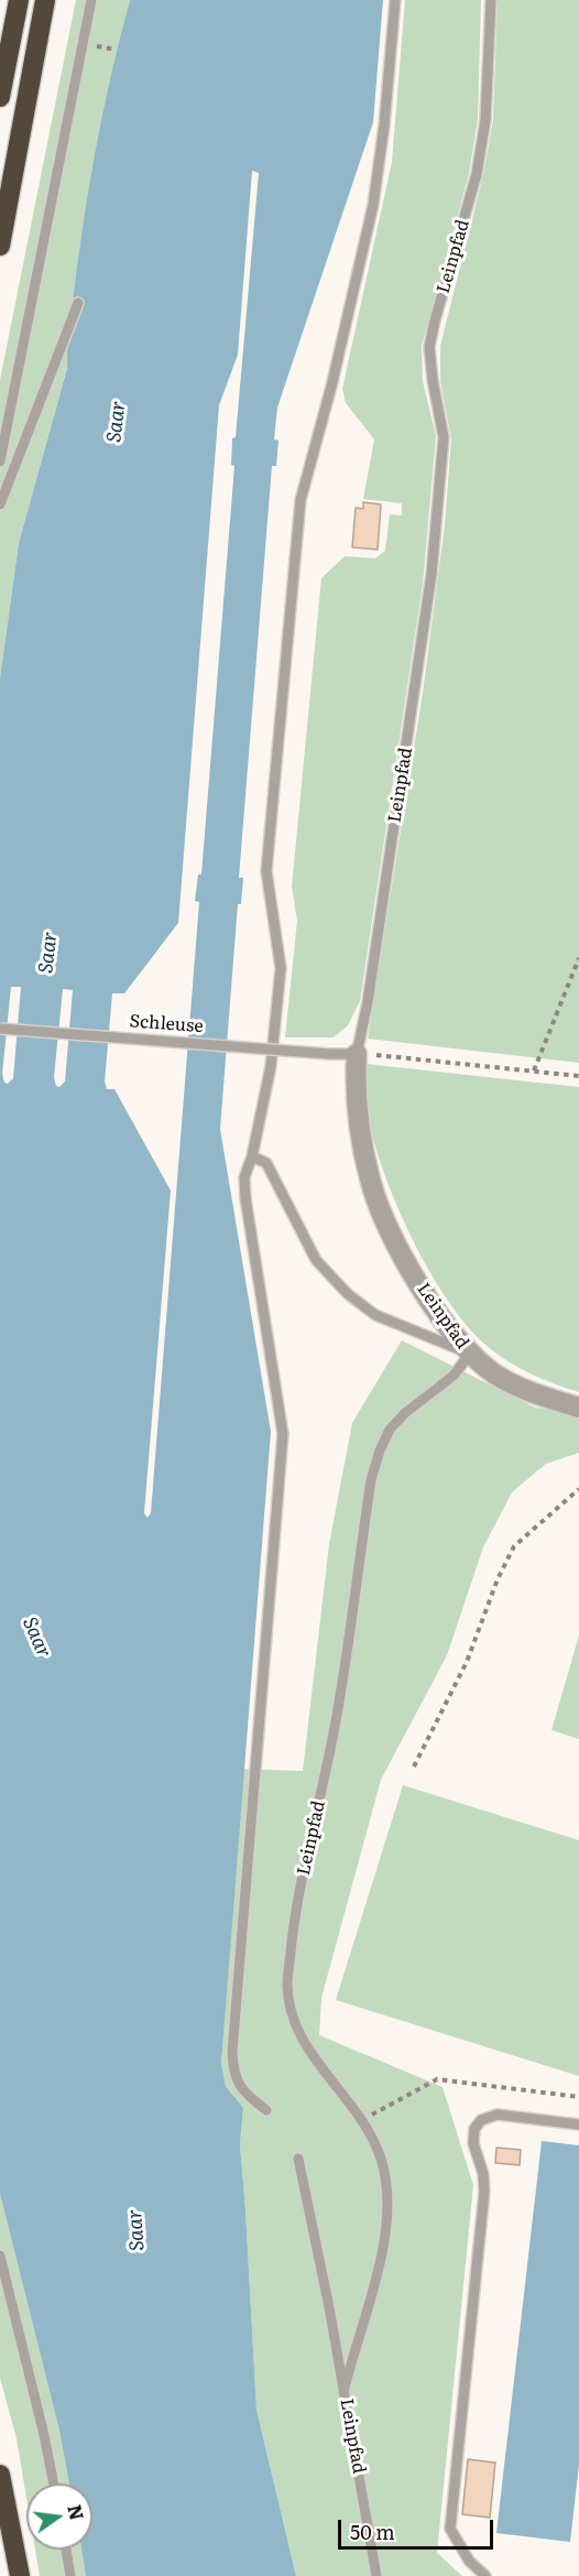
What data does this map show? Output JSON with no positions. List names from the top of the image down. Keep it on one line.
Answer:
{"streets":{"street":["Leinpfad"],"lane":["Schleuse"]},"crossings":[["Leinpfad","Schleuse"]],"water":["Saar"],"scale_bar":"50 m","north":"right"}
